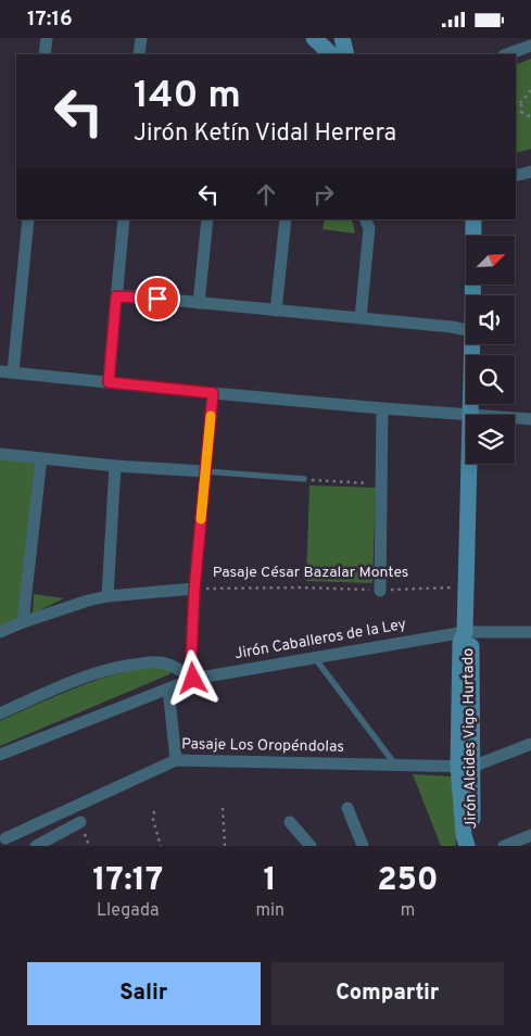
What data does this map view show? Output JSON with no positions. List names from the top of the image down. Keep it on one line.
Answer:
{"streets":{"street":["Pasaje César Bazalar Montes","Jirón Caballeros de la Ley","Jirón Alcides Vigo Hurtado","Pasaje Los Oropéndolas"]},"crossings":[["Pasaje César Bazalar Montes","Jirón Alcides Vigo Hurtado"],["Jirón Caballeros de la Ley","Jirón Alcides Vigo Hurtado"],["Jirón Alcides Vigo Hurtado","Pasaje Los Oropéndolas"]],"north":"top right","page":{"status":"17:16","turn":["140 m","Jirón Ketín Vidal Herrera"],"eta":["17:17","Llegada","1","min","250","m"],"buttons":["Salir","Compartir"]}}
